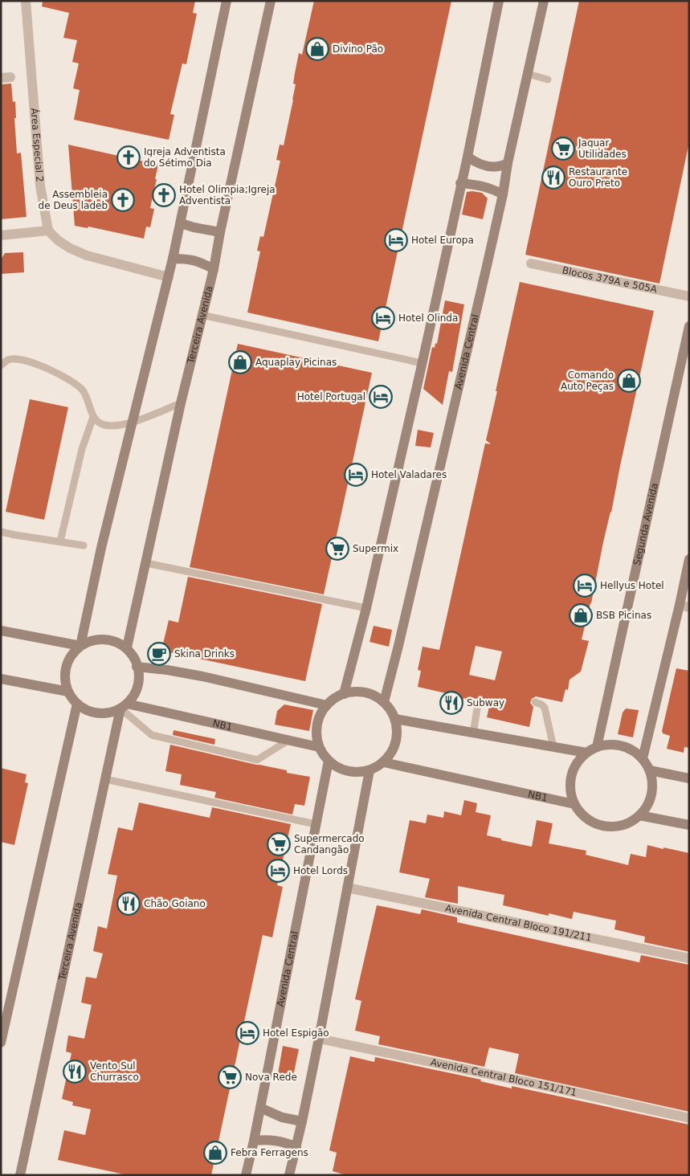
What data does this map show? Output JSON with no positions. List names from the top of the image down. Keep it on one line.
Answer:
{"streets":{"street":["Área Especial 2","Blocos 379A e 505A","Terceira Avenida","Avenida Central","Segunda Avenida","NB1","Avenida Central Bloco 191/211","Avenida Central Bloco 151/171"]},"crossings":[["Terceira Avenida","NB1"],["Avenida Central","NB1"],["Segunda Avenida","NB1"]],"places":{"shop":["Divino Pão","Aquaplay Picinas","Comando Auto Peças","BSB Picinas","Febra Ferragens"],"supermarket":["Jaguar Utilidades","Supermix","Supermercado Candangão","Nova Rede"],"church":["Igreja Adventista do Sétimo Dia","Hotel Olimpia;Igreja Adventista","Assembleia de Deus ladeb"],"restaurant":["Restaurante Ouro Preto","Subway","Chão Goiano","Vento Sul Churrasco"],"hotel":["Hotel Europa","Hotel Olinda","Hotel Portugal","Hotel Valadares","Hellyus Hotel","Hotel Lords","Hotel Espigão"],"cafe":["Skina Drinks"]}}
